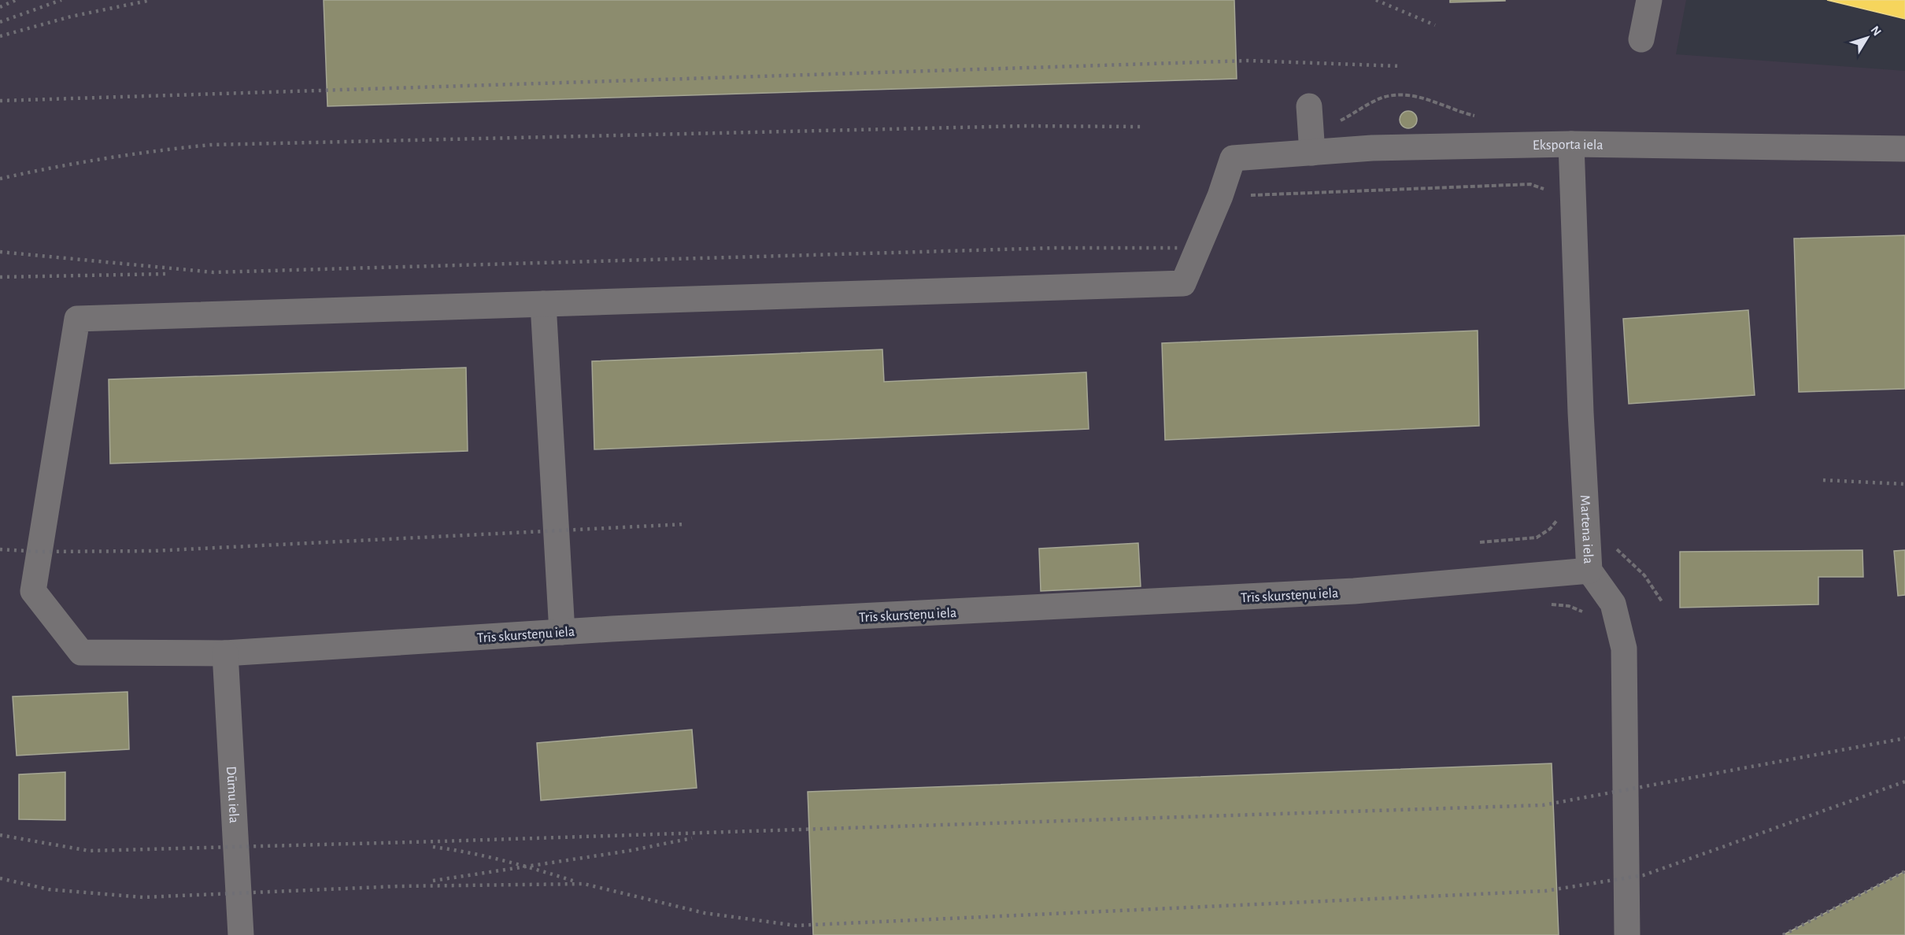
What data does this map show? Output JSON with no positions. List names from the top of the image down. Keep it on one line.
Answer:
{"streets":{"street":["Eksporta iela","Martena iela","Trīs skursteņu iela","Dūmu iela"]},"crossings":[["Eksporta iela","Martena iela"],["Martena iela","Trīs skursteņu iela"],["Trīs skursteņu iela","Dūmu iela"]],"north":"top right"}
